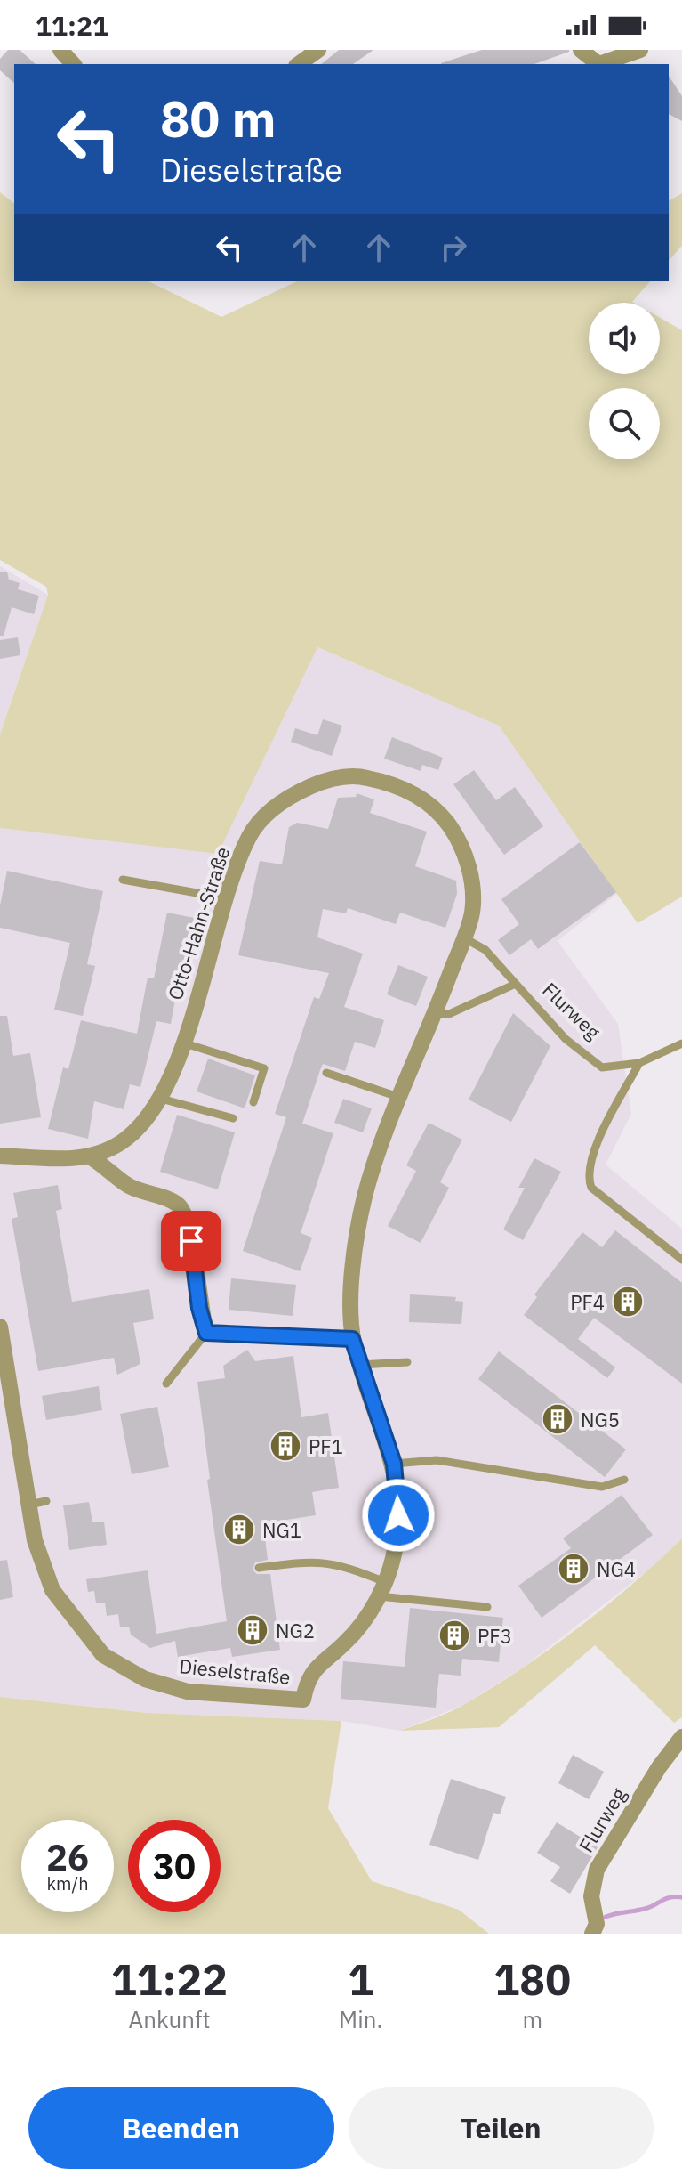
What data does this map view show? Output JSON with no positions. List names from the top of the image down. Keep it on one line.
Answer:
{"streets":{"street":["Otto-Hahn-Straße","Flurweg","Dieselstraße"]},"crossings":[["Otto-Hahn-Straße","Flurweg"],["Otto-Hahn-Straße","Dieselstraße"]],"places":{"building":["PF4","NG5","PF1","NG1","NG4","NG2","PF3"]},"page":{"status":"11:21","turn":["80 m","Dieselstraße"],"speed":"26 km/h","limit":"30","eta":["11:22","Ankunft","1","Min.","180","m"],"buttons":["Beenden","Teilen"]}}
